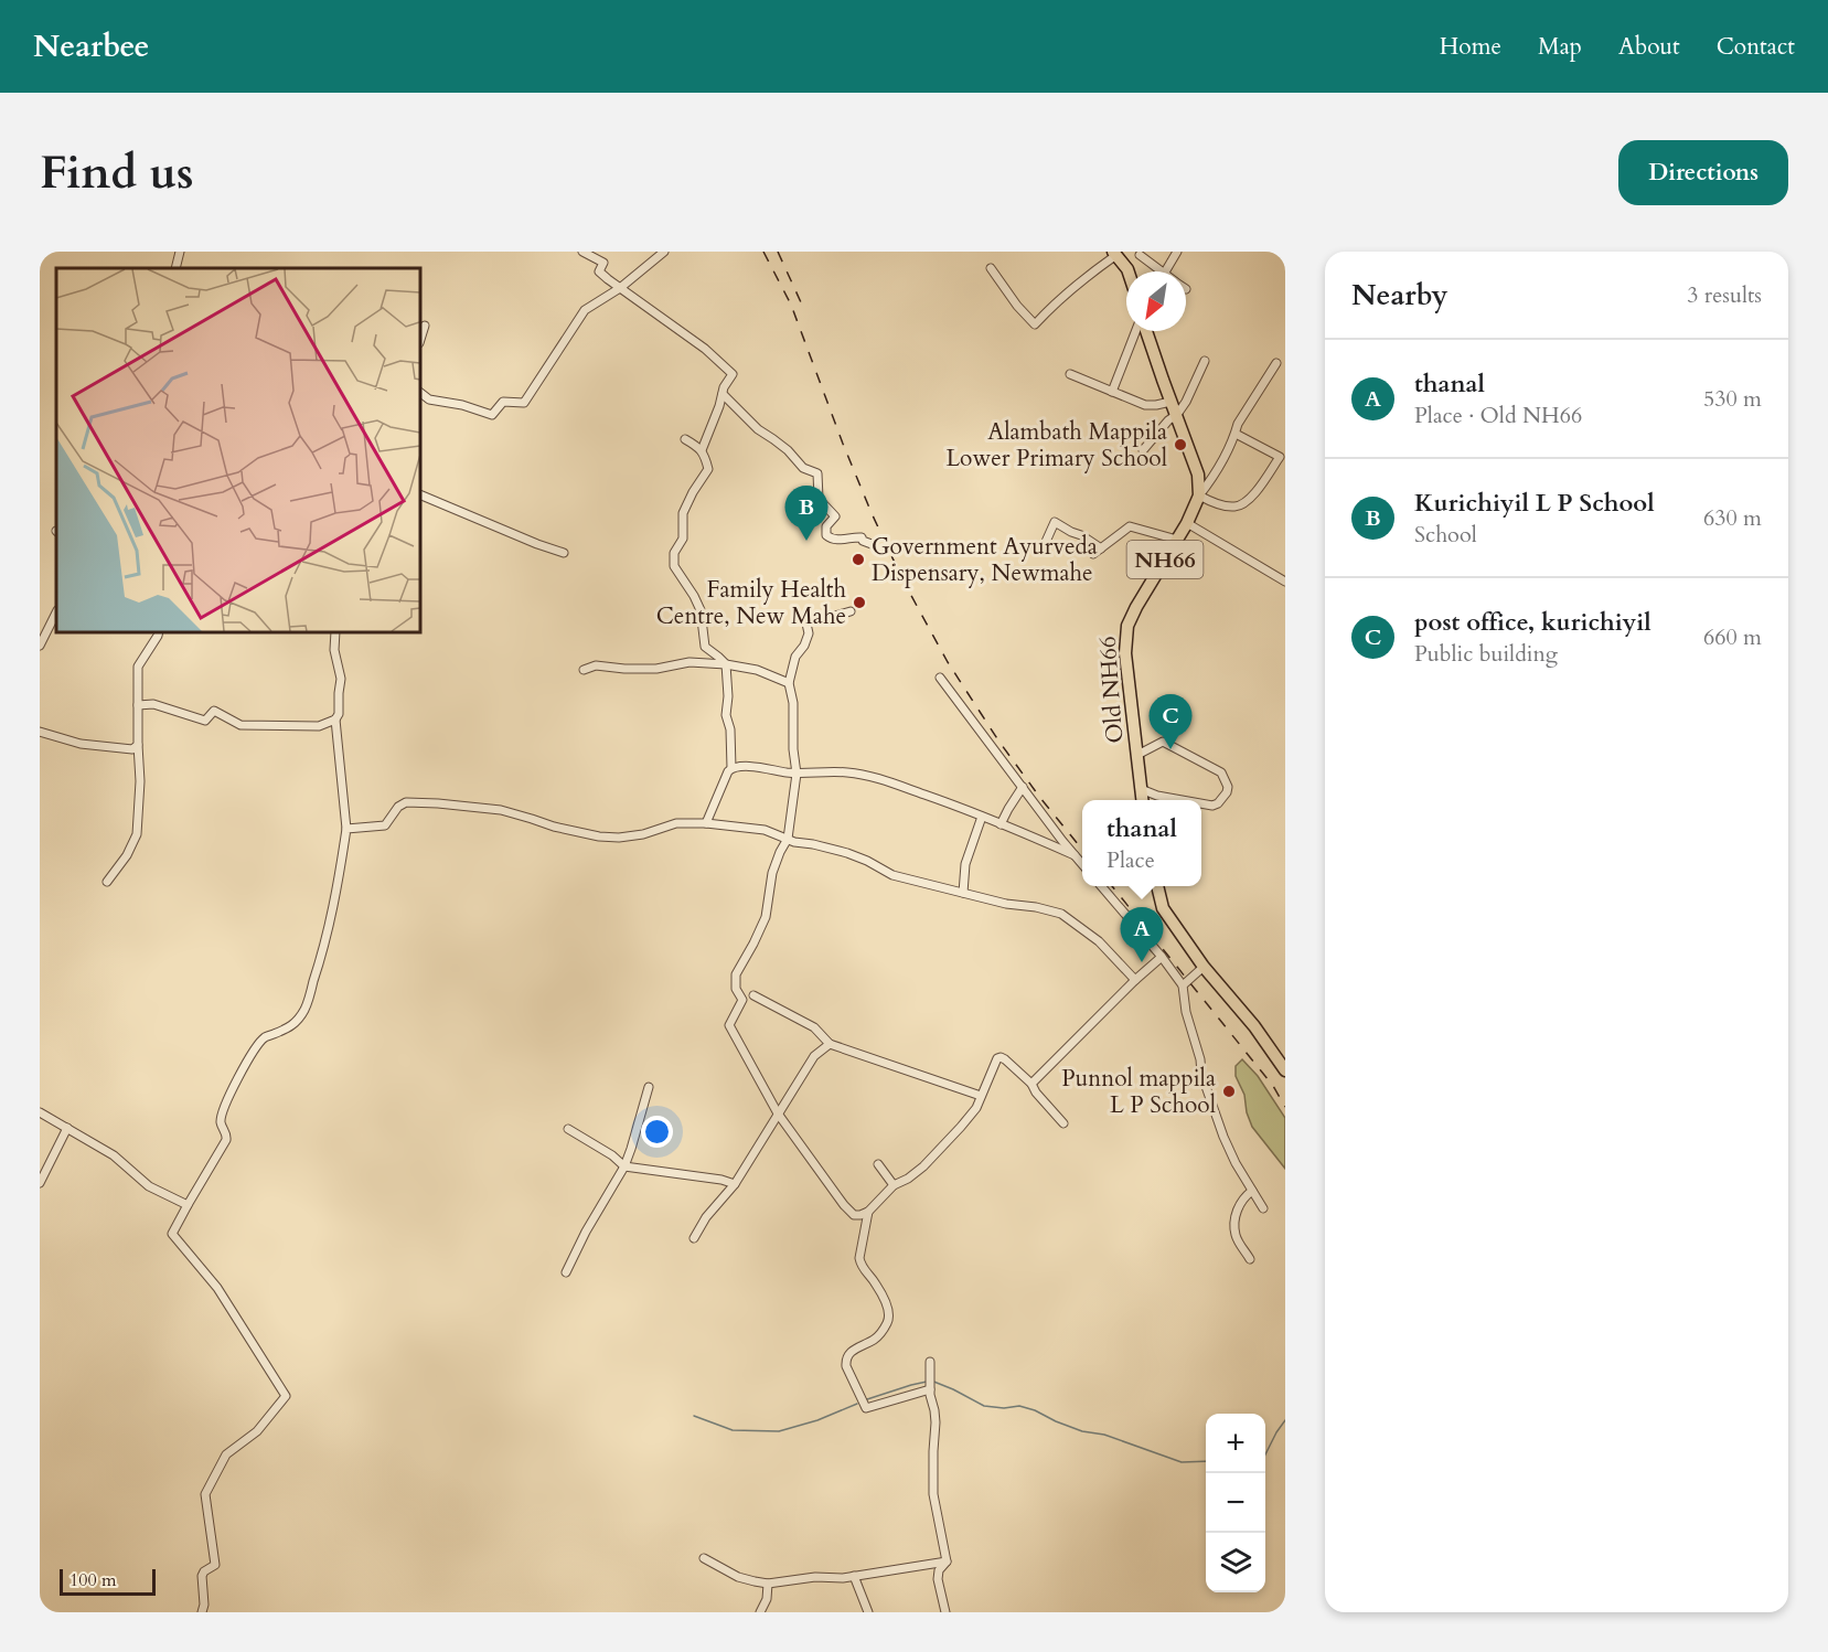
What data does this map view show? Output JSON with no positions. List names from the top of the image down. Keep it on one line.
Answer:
{"streets":{"main road":["NH66","Old NH66"]},"places":["Alambath Mappila Lower Primary School","Government Ayurveda Dispensary, Newmahe","Family Health Centre, New Mahe","Punnol mappila L P School"],"scale_bar":"100 m","north":"bottom left","page":{"header":"Nearbee","nav":["Home","Map","About","Contact"],"buttons":"Directions","title":"Find us","heading":["Nearby","3 results"],"list":[{"mark":"A","name":"thanal","note":"Place · Old NH66","value":"530 m"},{"mark":"B","name":"Kurichiyil L P School","note":"School","value":"630 m"},{"mark":"C","name":"post office, kurichiyil","note":"Public building","value":"660 m"}],"pins":["B","C","A"],"popup":["thanal","Place"],"map_buttons":["+","−"],"scale":"100 m"}}
